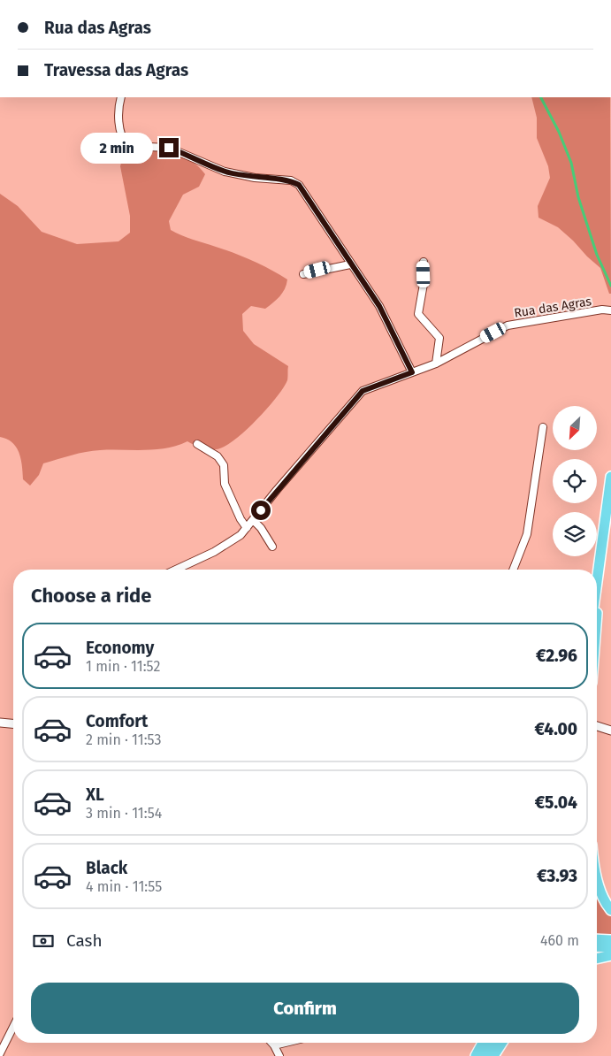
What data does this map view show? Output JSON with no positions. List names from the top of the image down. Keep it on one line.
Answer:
{"streets":{"street":["Rua das Agras"]},"north":"bottom left","page":{"banner":["Rua das Agras","Travessa das Agras"],"bubble":"2 min","heading":"Choose a ride","list":[{"name":"Economy","note":"1 min · 11:52","value":"€2.96"},{"name":"Comfort","note":"2 min · 11:53","value":"€4.00"},{"name":"XL","note":"3 min · 11:54","value":"€5.04"},{"name":"Black","note":"4 min · 11:55","value":"€3.93"}],"pay":["Cash","460 m"],"buttons":"Confirm"}}
